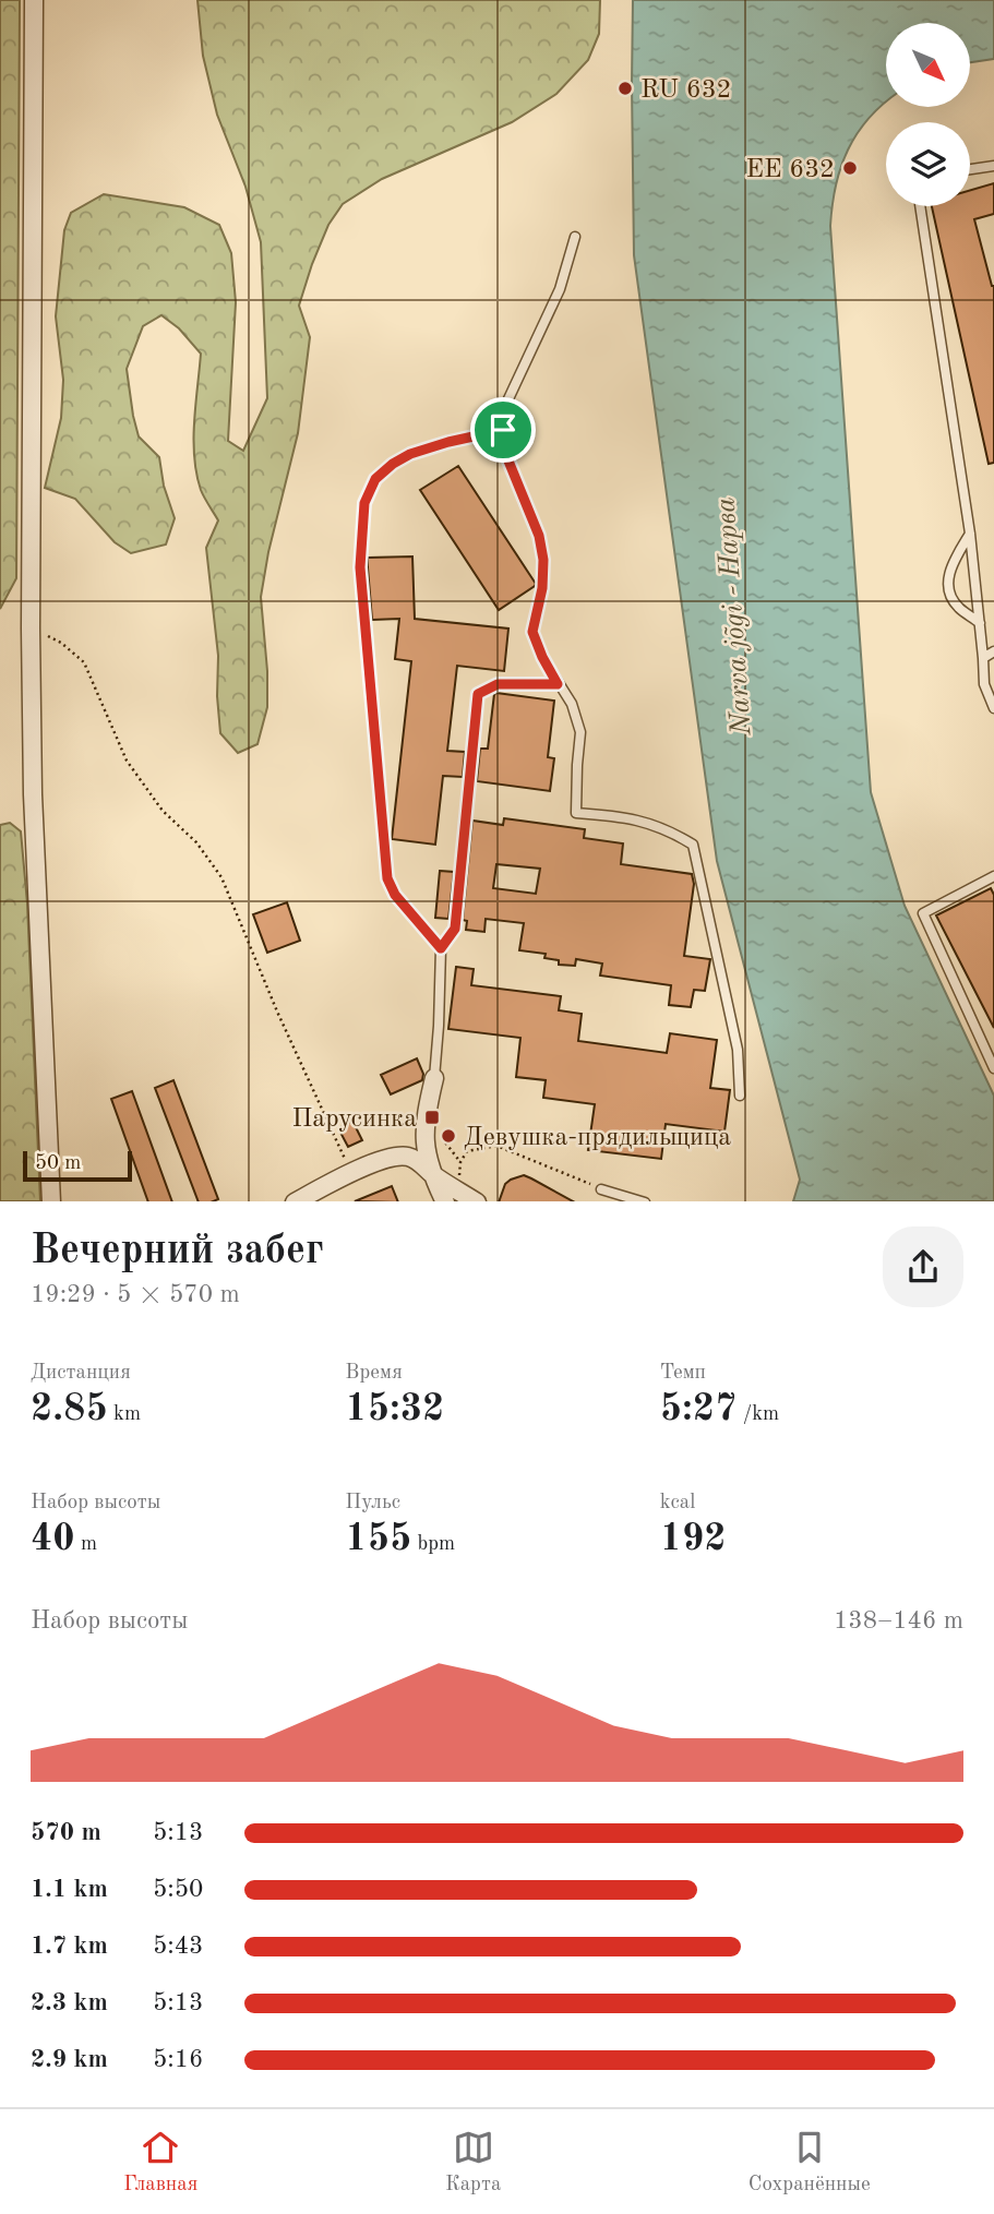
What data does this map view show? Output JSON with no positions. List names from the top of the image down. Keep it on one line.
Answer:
{"water":["Narva jõgi - Нарва"],"places":{"other":["RU 632","EE 632","Девушка-прядильщица"],"transit":["Парусинка"]},"scale_bar":"50 m","north":"bottom right","page":{"scale":"50 m","heading":["Вечерний забег","19:29 · 5 × 570 m"],"stats":[["Дистанция","2.85 km"],["Время","15:32"],["Темп","5:27 /km"],["Набор высоты","40 m"],["Пульс","155 bpm"],["kcal","192"]],"chart":["Набор высоты","138–146 m"],"list":[{"name":"570 m","note":"5:13"},{"name":"1.1 km","note":"5:50"},{"name":"1.7 km","note":"5:43"},{"name":"2.3 km","note":"5:13"},{"name":"2.9 km","note":"5:16"}],"tabs":["Главная","Карта","Сохранённые"]}}
